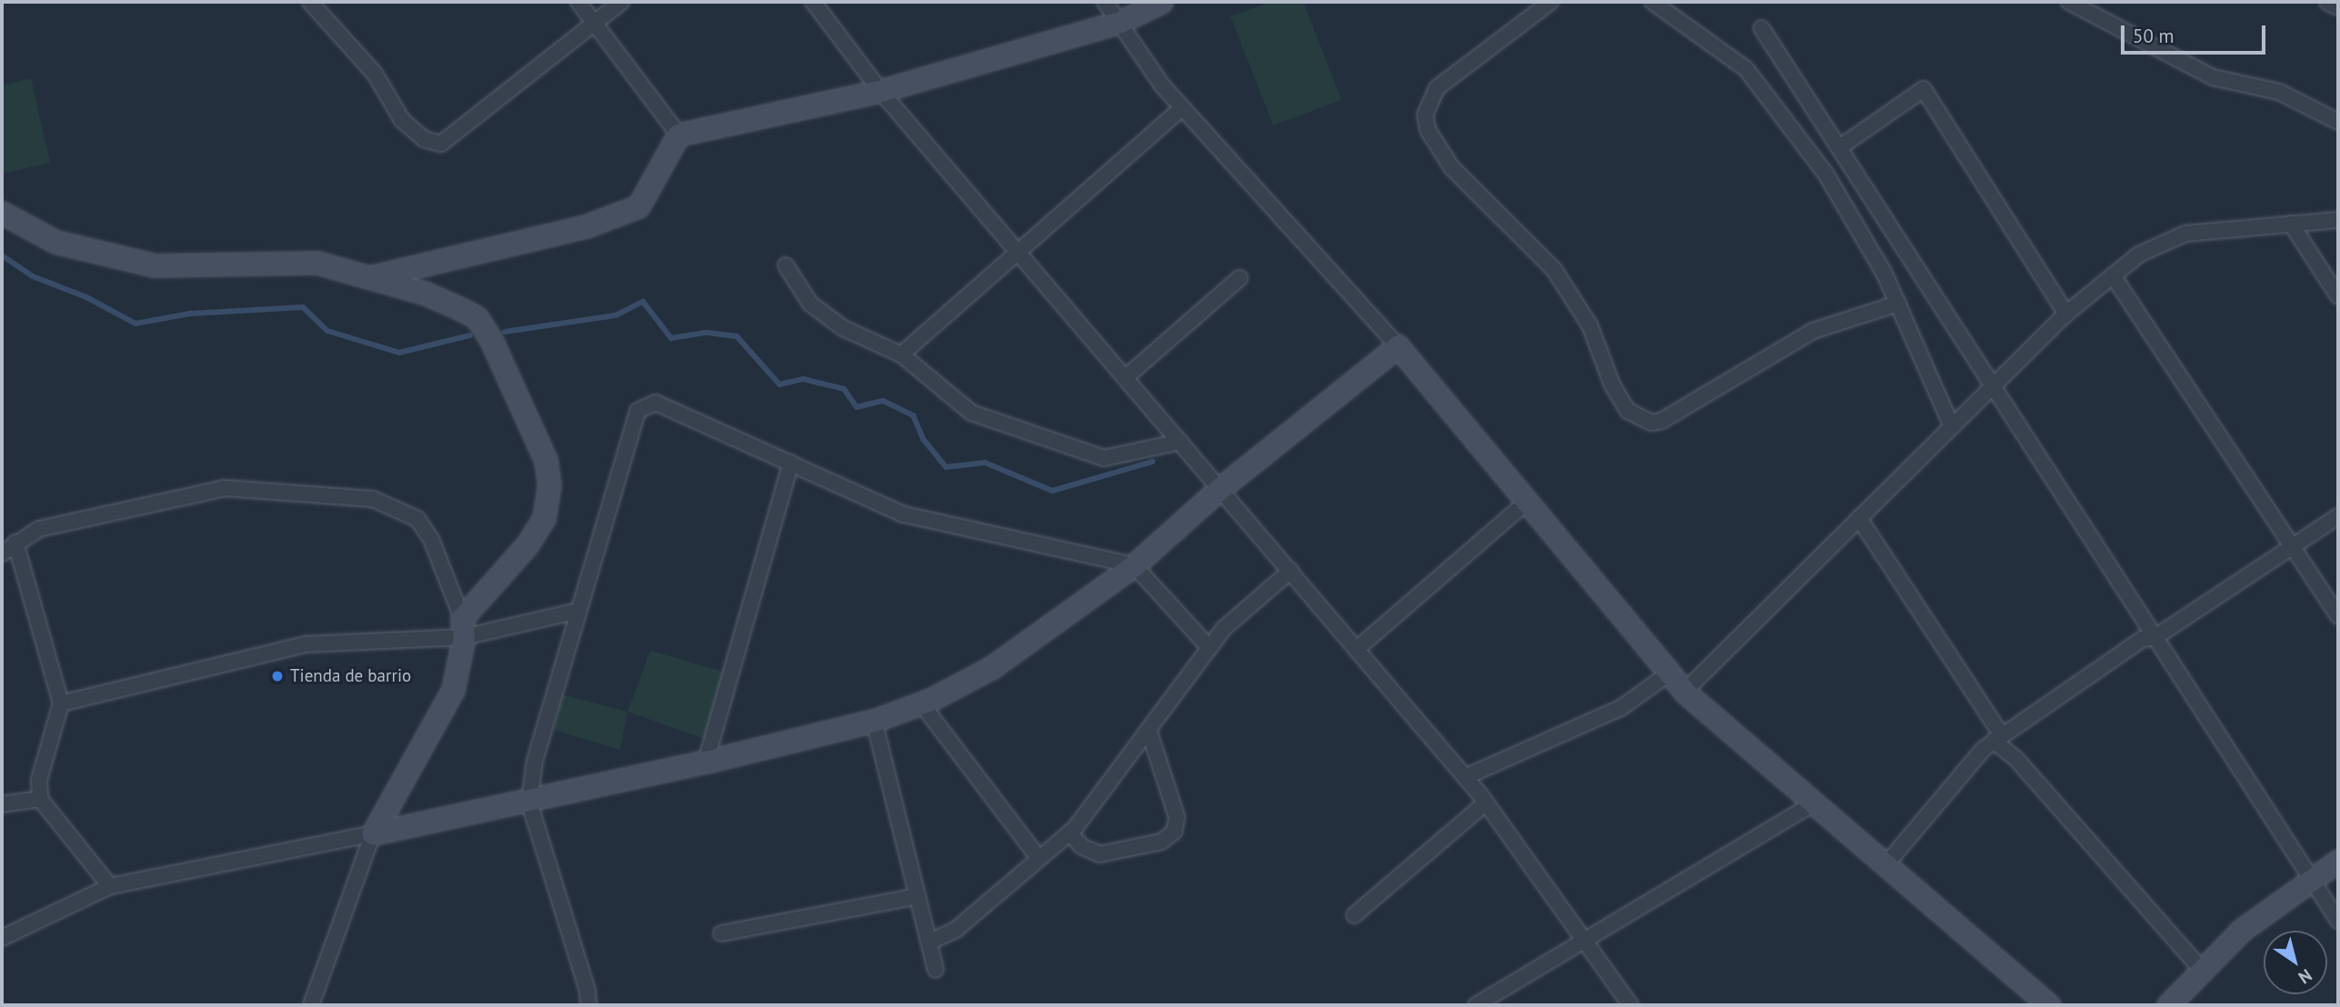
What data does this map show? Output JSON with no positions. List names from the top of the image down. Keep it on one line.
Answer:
{"places":["Tienda de barrio"],"scale_bar":"50 m","north":"bottom right"}
